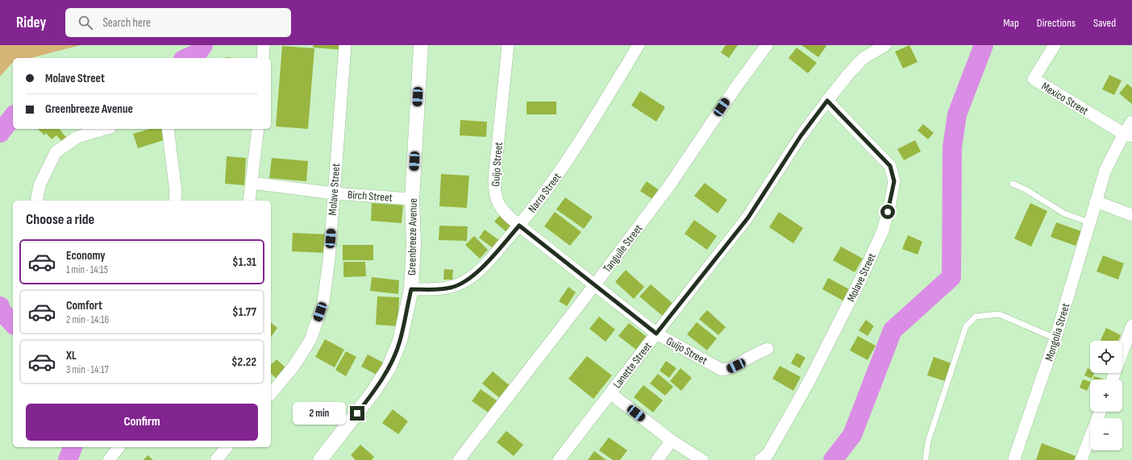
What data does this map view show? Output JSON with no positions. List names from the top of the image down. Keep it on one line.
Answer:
{"streets":{"street":["Mexico Street","Guijo Street","Molave Street","Narra Street","Birch Street","Greenbreeze Avenue","Tanguile Street","Mongolia Street","Lanette Street"]},"crossings":[["Mexico Street","Mongolia Street"],["Guijo Street","Narra Street"],["Guijo Street","Tanguile Street"],["Guijo Street","Lanette Street"],["Molave Street","Birch Street"],["Molave Street","Lanette Street"],["Narra Street","Greenbreeze Avenue"],["Birch Street","Greenbreeze Avenue"]],"page":{"header":"Ridey","search":"Search here","nav":["Map","Directions","Saved"],"banner":["Molave Street","Greenbreeze Avenue"],"heading":"Choose a ride","list":[{"name":"Economy","note":"1 min · 14:15","value":"$1.31"},{"name":"Comfort","note":"2 min · 14:16","value":"$1.77"},{"name":"XL","note":"3 min · 14:17","value":"$2.22"}],"map_buttons":["+","−"],"buttons":"Confirm","bubble":"2 min"}}
